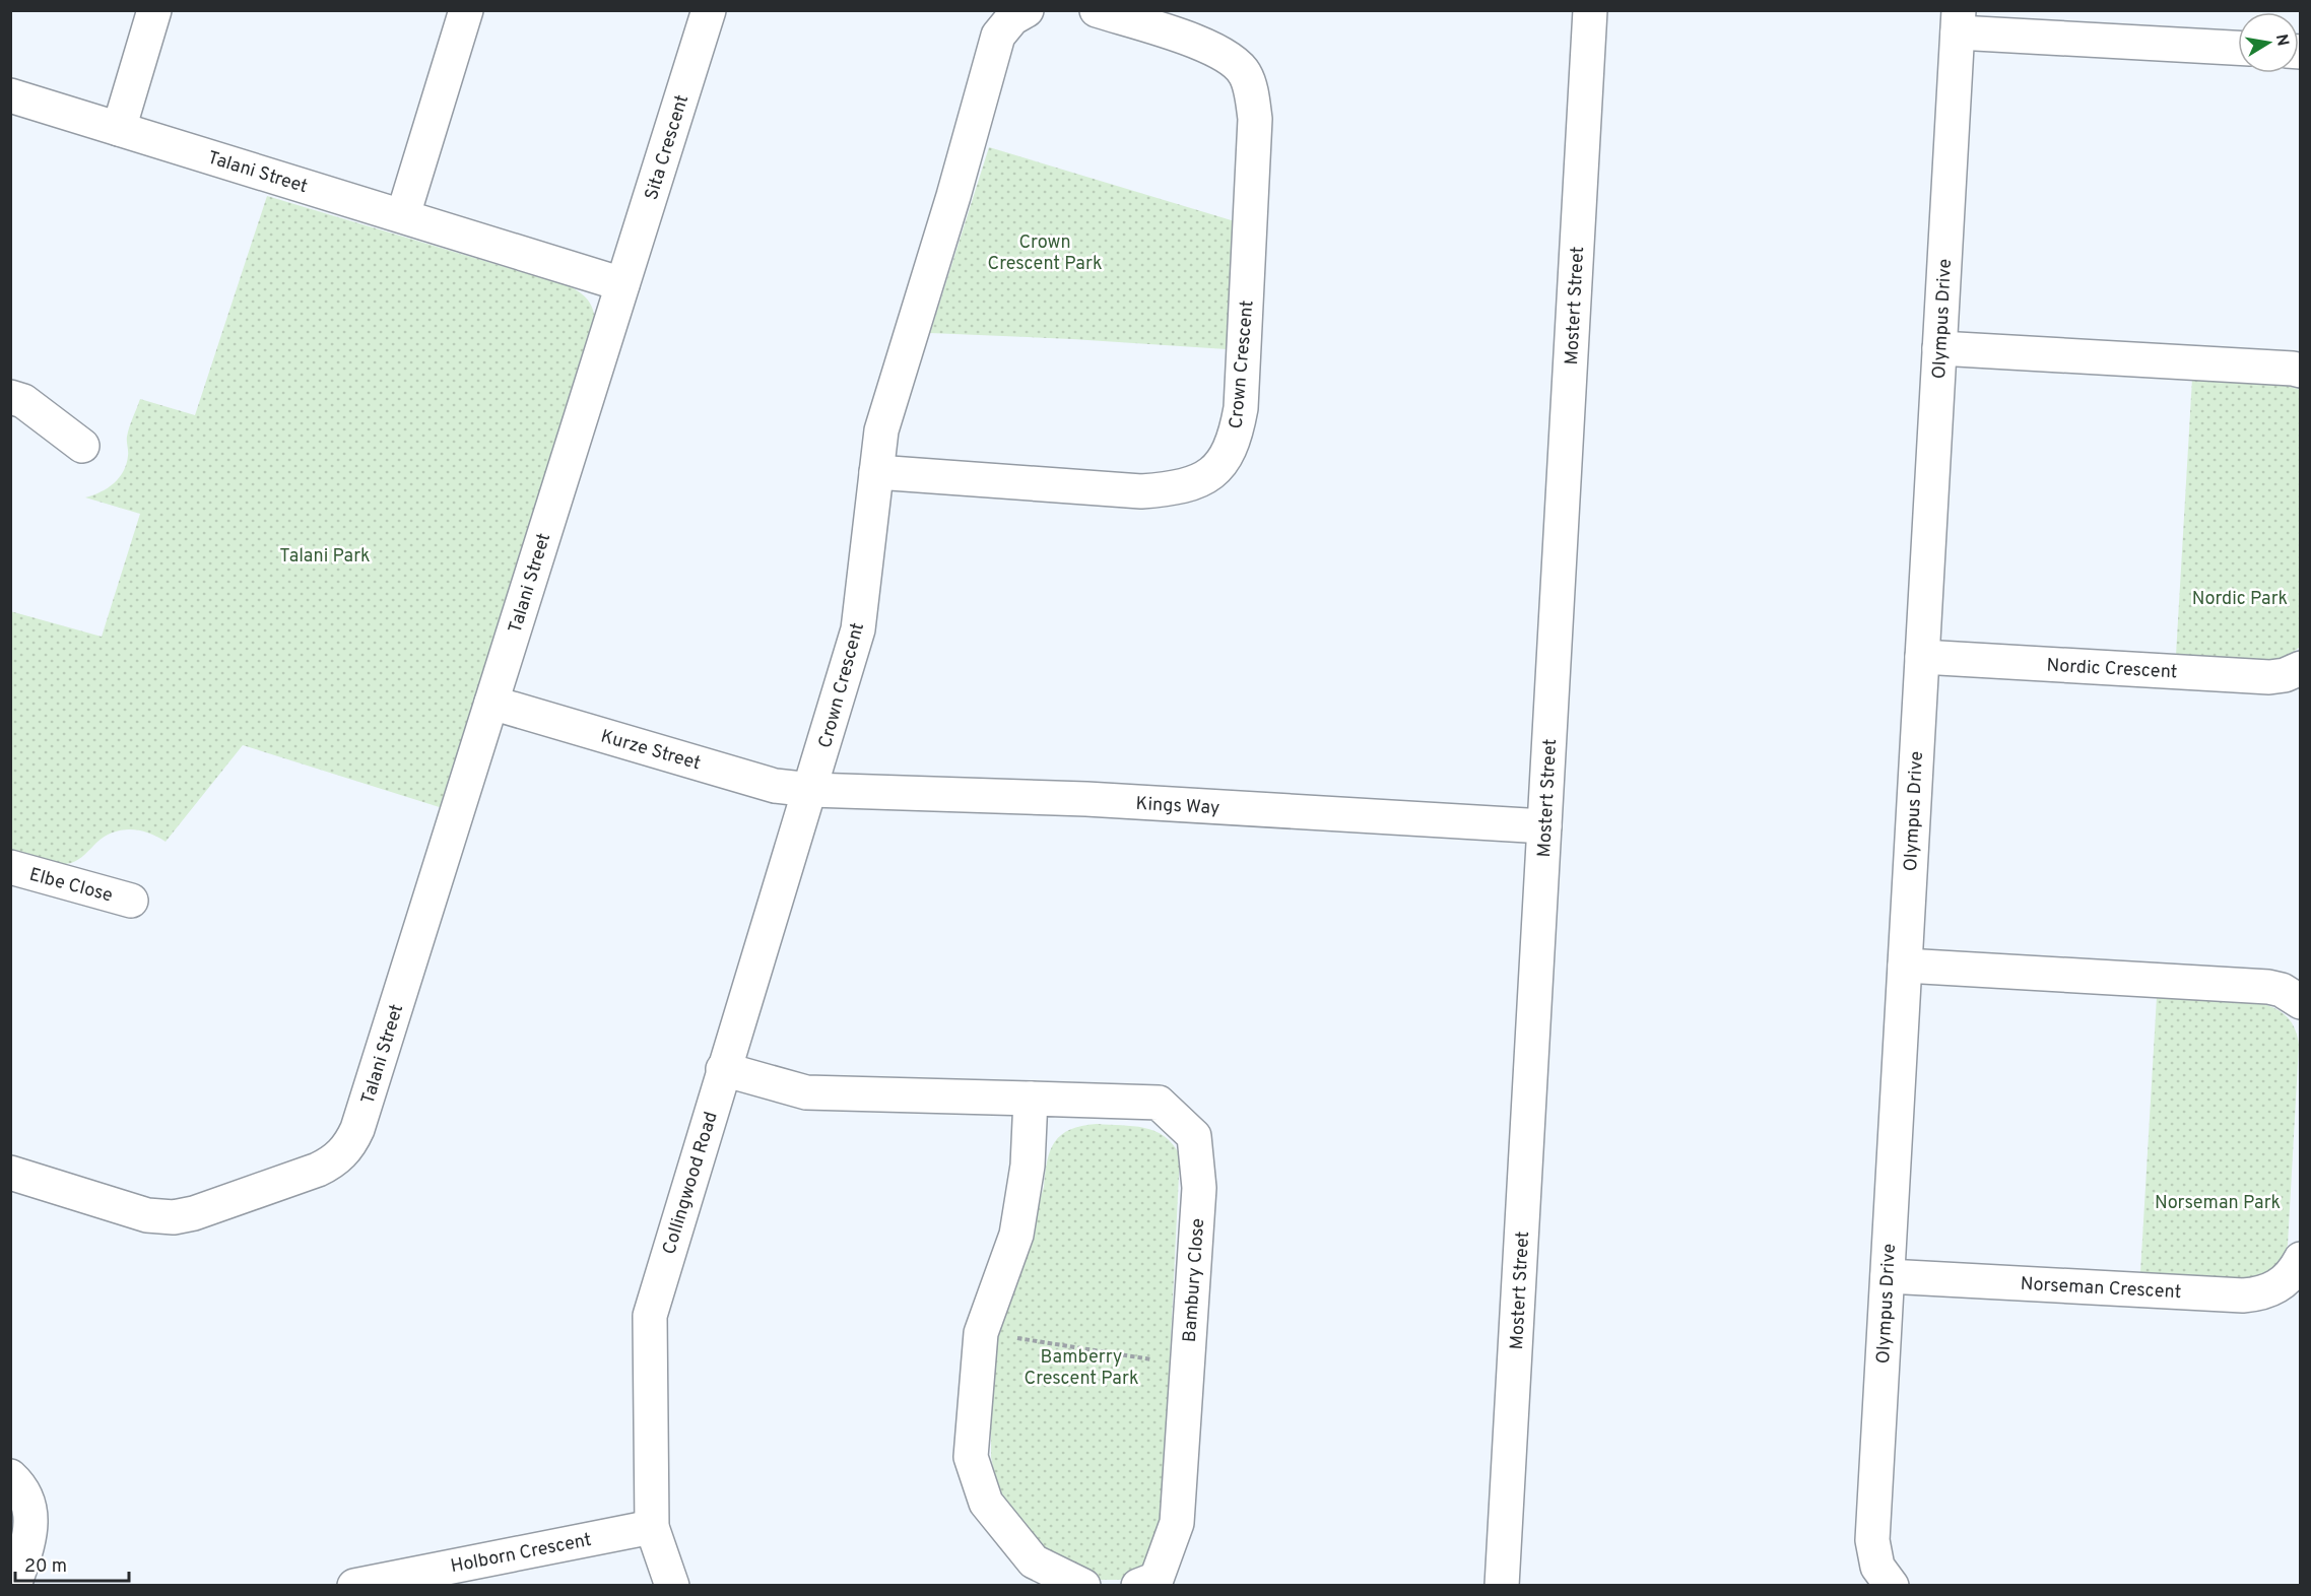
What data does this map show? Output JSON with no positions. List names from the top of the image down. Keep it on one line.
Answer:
{"streets":{"street":["Sita Crescent","Talani Street","Mostert Street","Olympus Drive","Crown Crescent","Nordic Crescent","Kurze Street","Kings Way","Elbe Close","Collingwood Road","Bambury Close","Norseman Crescent","Holborn Crescent"]},"crossings":[["Sita Crescent","Talani Street"],["Talani Street","Kurze Street"],["Mostert Street","Kings Way"],["Olympus Drive","Nordic Crescent"],["Olympus Drive","Norseman Crescent"],["Crown Crescent","Kurze Street"],["Crown Crescent","Kings Way"],["Crown Crescent","Collingwood Road"],["Kurze Street","Kings Way"],["Kurze Street","Collingwood Road"],["Kings Way","Collingwood Road"],["Collingwood Road","Bambury Close"],["Collingwood Road","Holborn Crescent"]],"parks":["Crown Crescent Park","Talani Park","Nordic Park","Norseman Park","Bamberry Crescent Park"],"scale_bar":"20 m","north":"right"}
